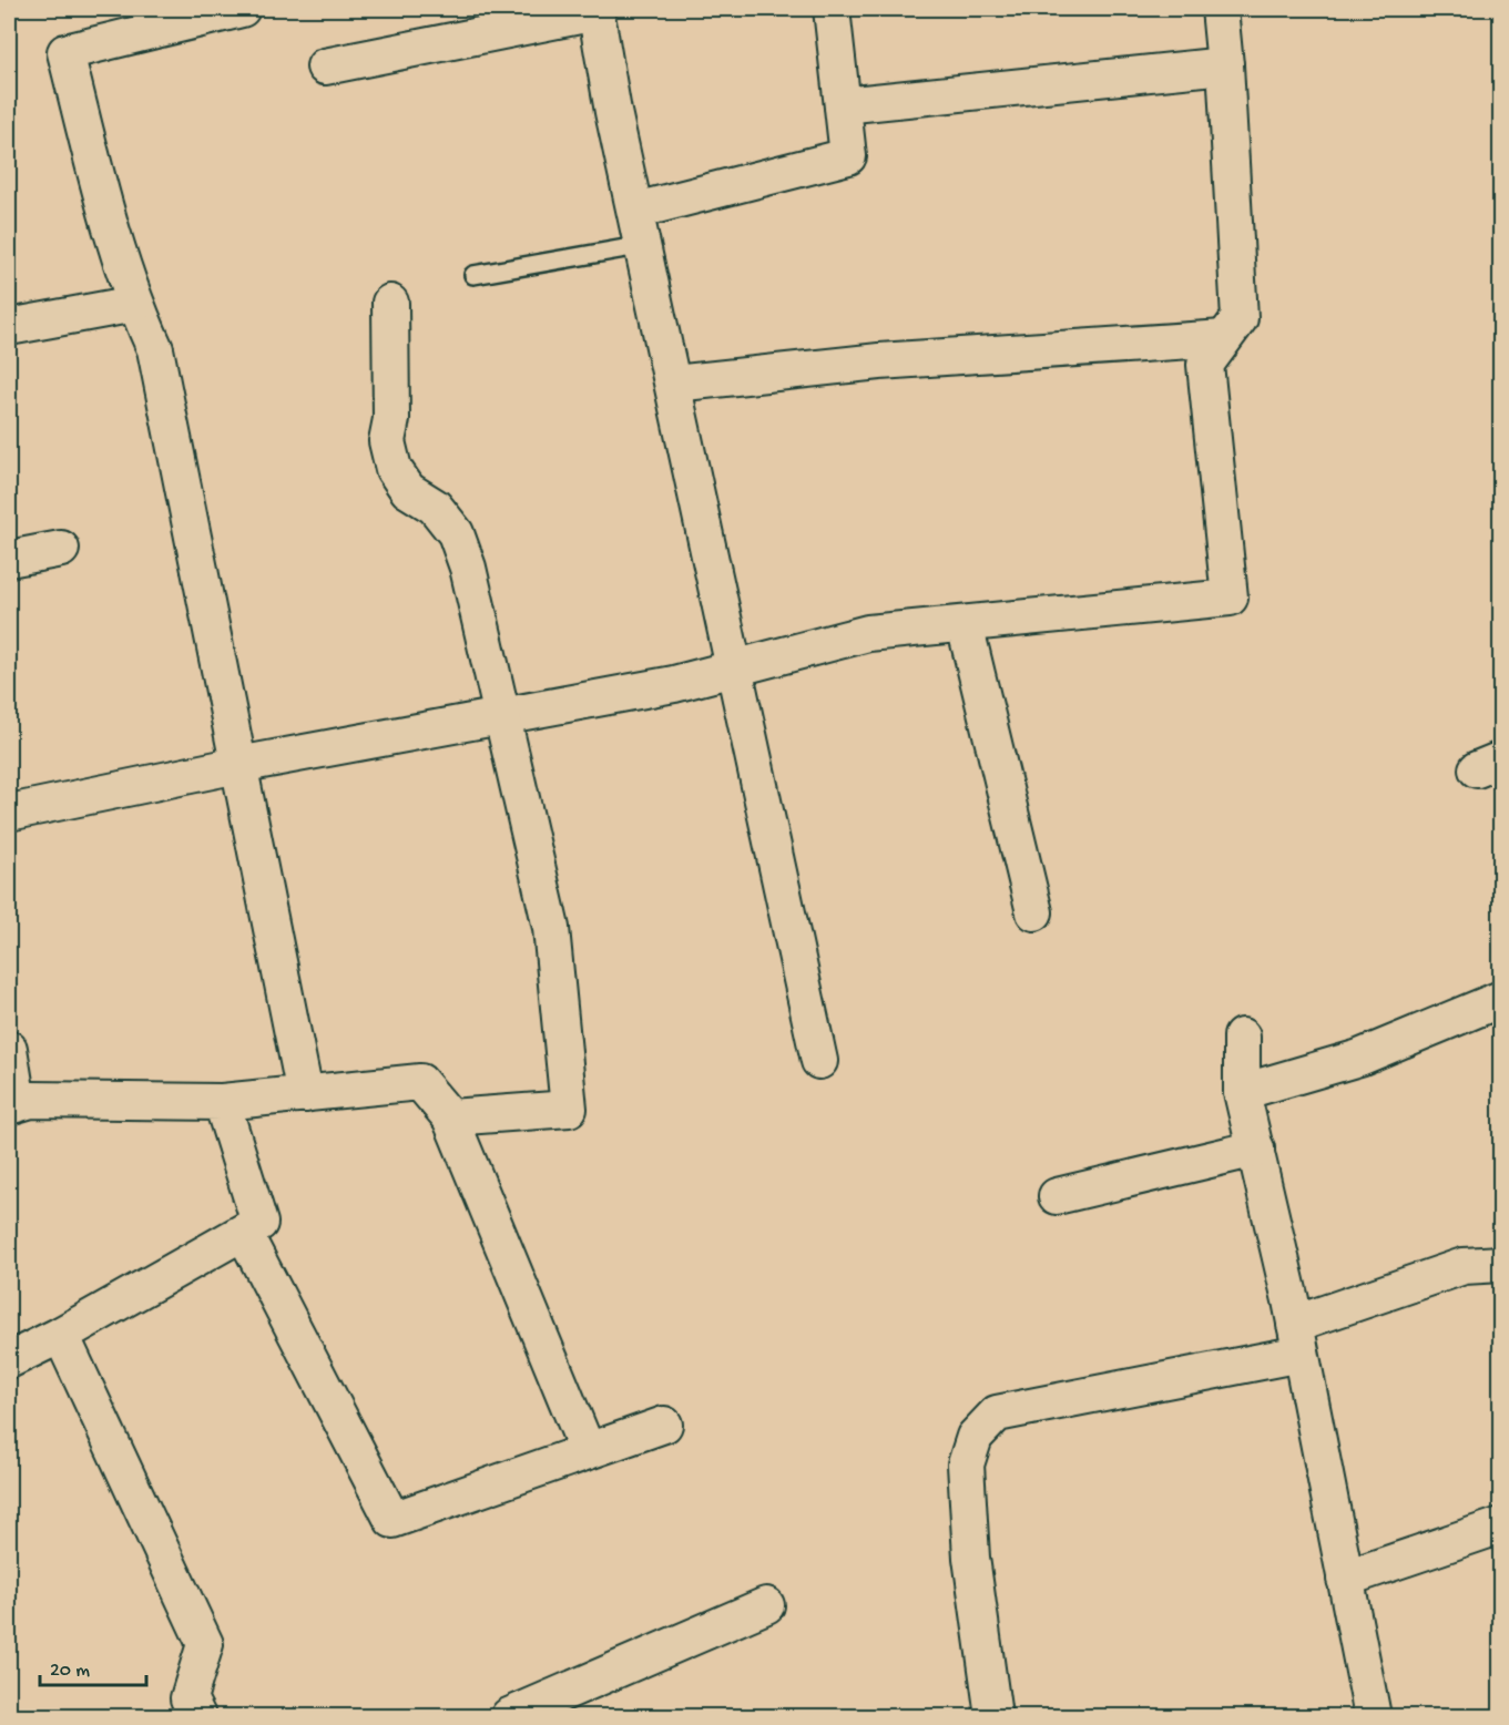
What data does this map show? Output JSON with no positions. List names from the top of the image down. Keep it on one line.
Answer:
{"scale_bar":"20 m"}
